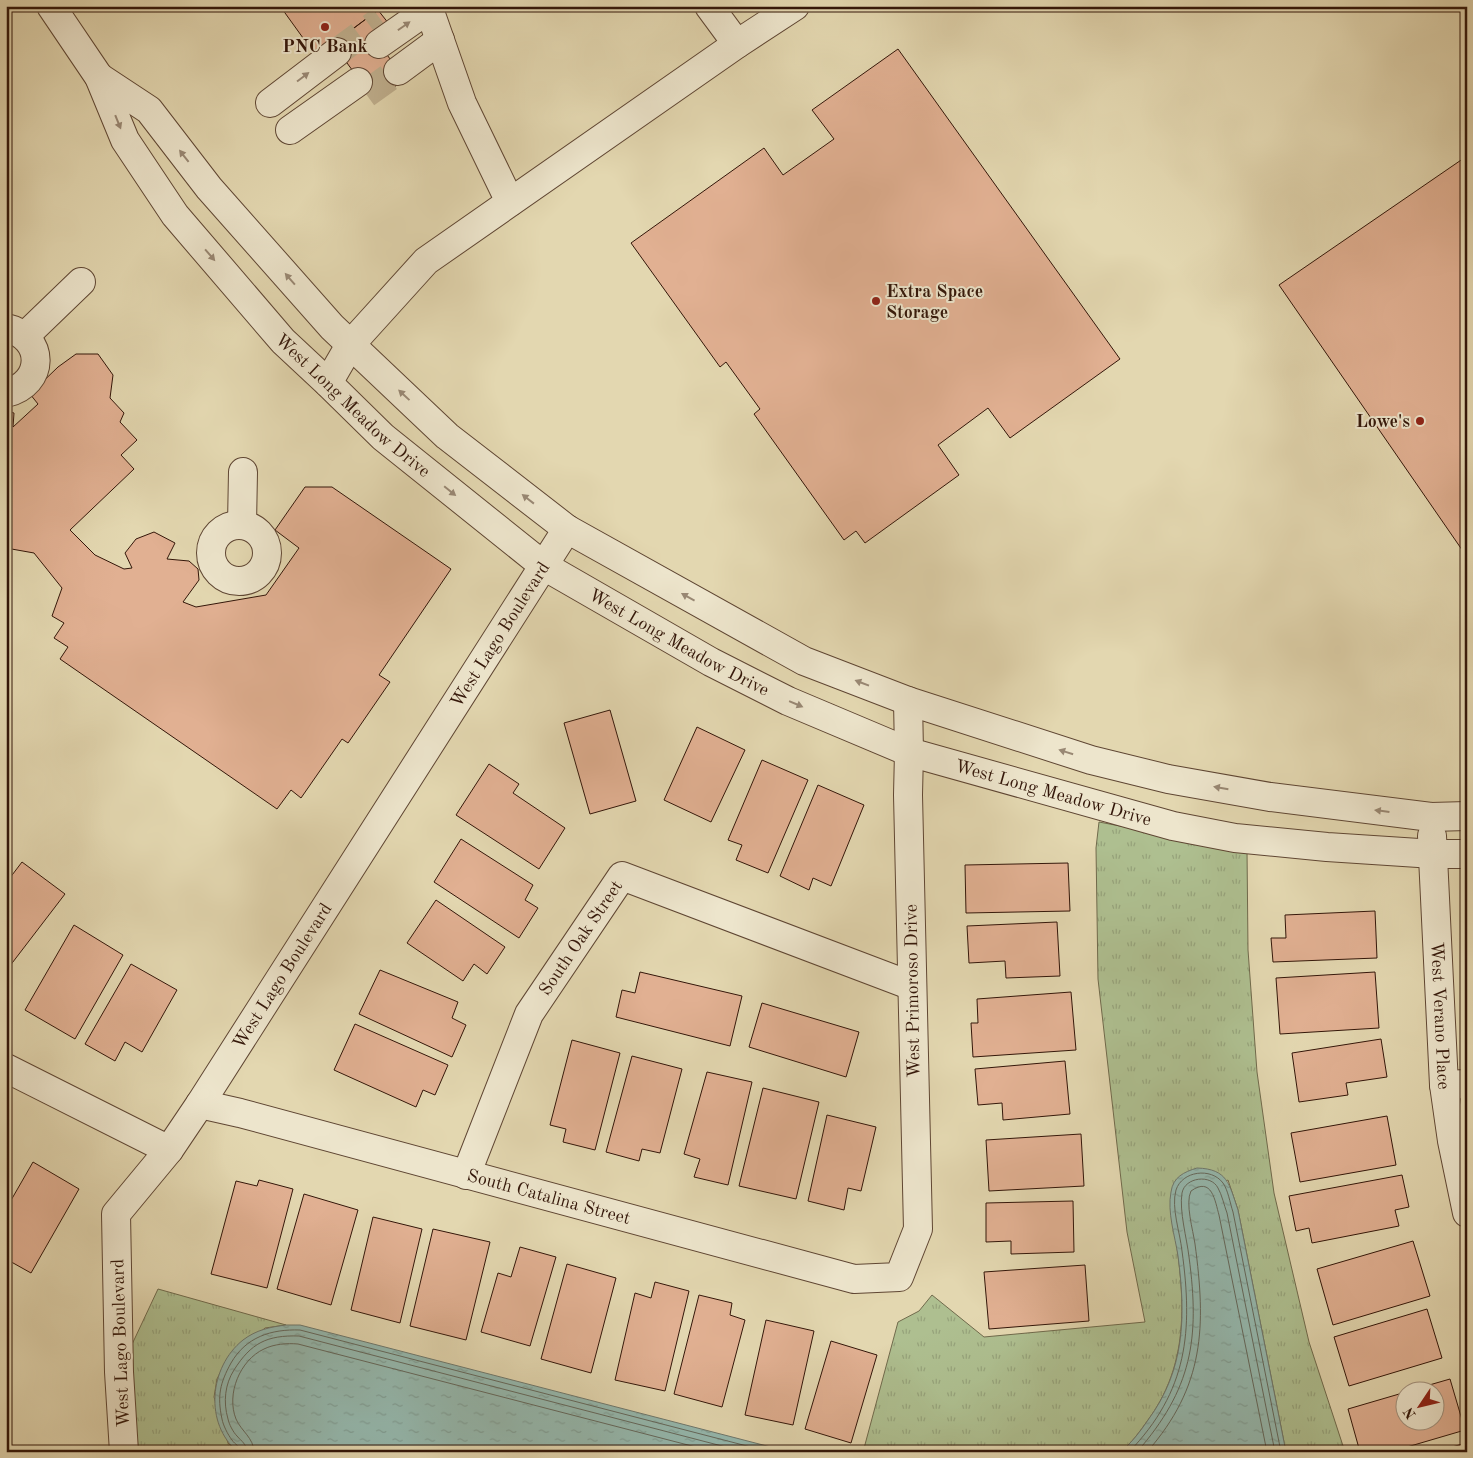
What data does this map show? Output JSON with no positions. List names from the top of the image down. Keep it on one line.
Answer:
{"streets":{"street":["West Long Meadow Drive","West Lago Boulevard","South Oak Street","West Primoroso Drive","West Verano Place","South Catalina Street"]},"crossings":[["West Long Meadow Drive","West Lago Boulevard"],["West Long Meadow Drive","West Primoroso Drive"],["West Long Meadow Drive","West Verano Place"],["West Lago Boulevard","South Catalina Street"],["South Oak Street","West Primoroso Drive"],["South Oak Street","South Catalina Street"],["West Primoroso Drive","South Catalina Street"]],"places":["PNC Bank","Extra Space Storage","Lowe's"],"north":"bottom left"}
